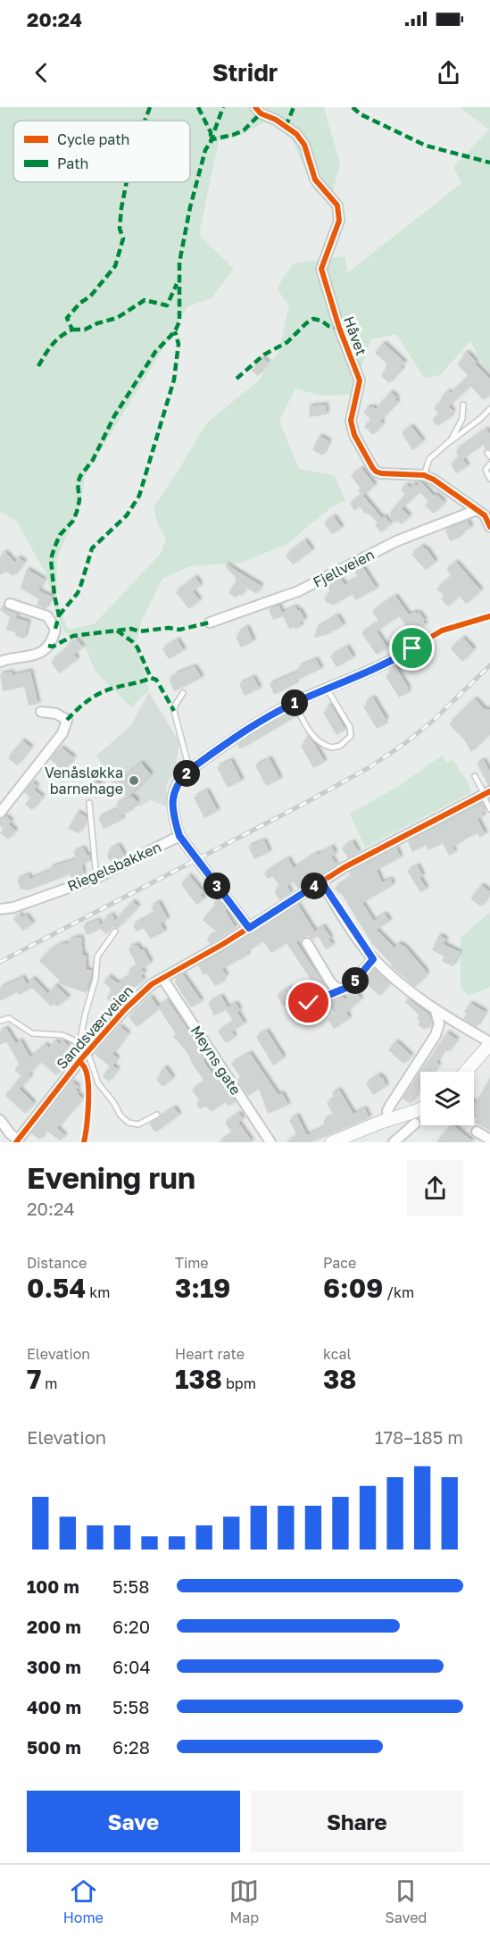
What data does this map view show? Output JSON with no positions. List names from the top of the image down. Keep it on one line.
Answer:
{"streets":{"street":["Håvet","Fjellveien","Riegelsbakken","Sandsværveien","Meyns gate"]},"crossings":[["Håvet","Fjellveien"],["Riegelsbakken","Sandsværveien"],["Sandsværveien","Meyns gate"]],"places":["Venåsløkka barnehage"],"legend":["Cycle path","Path"],"page":{"status":"20:24","header":"Stridr","pins":["1","2","3","4","5"],"heading":["Evening run","20:24"],"stats":[["Distance","0.54 km"],["Time","3:19"],["Pace","6:09 /km"],["Elevation","7 m"],["Heart rate","138 bpm"],["kcal","38"]],"chart":["Elevation","178–185 m"],"list":[{"name":"100 m","note":"5:58"},{"name":"200 m","note":"6:20"},{"name":"300 m","note":"6:04"},{"name":"400 m","note":"5:58"},{"name":"500 m","note":"6:28"}],"buttons":["Save","Share"],"tabs":["Home","Map","Saved"]}}
